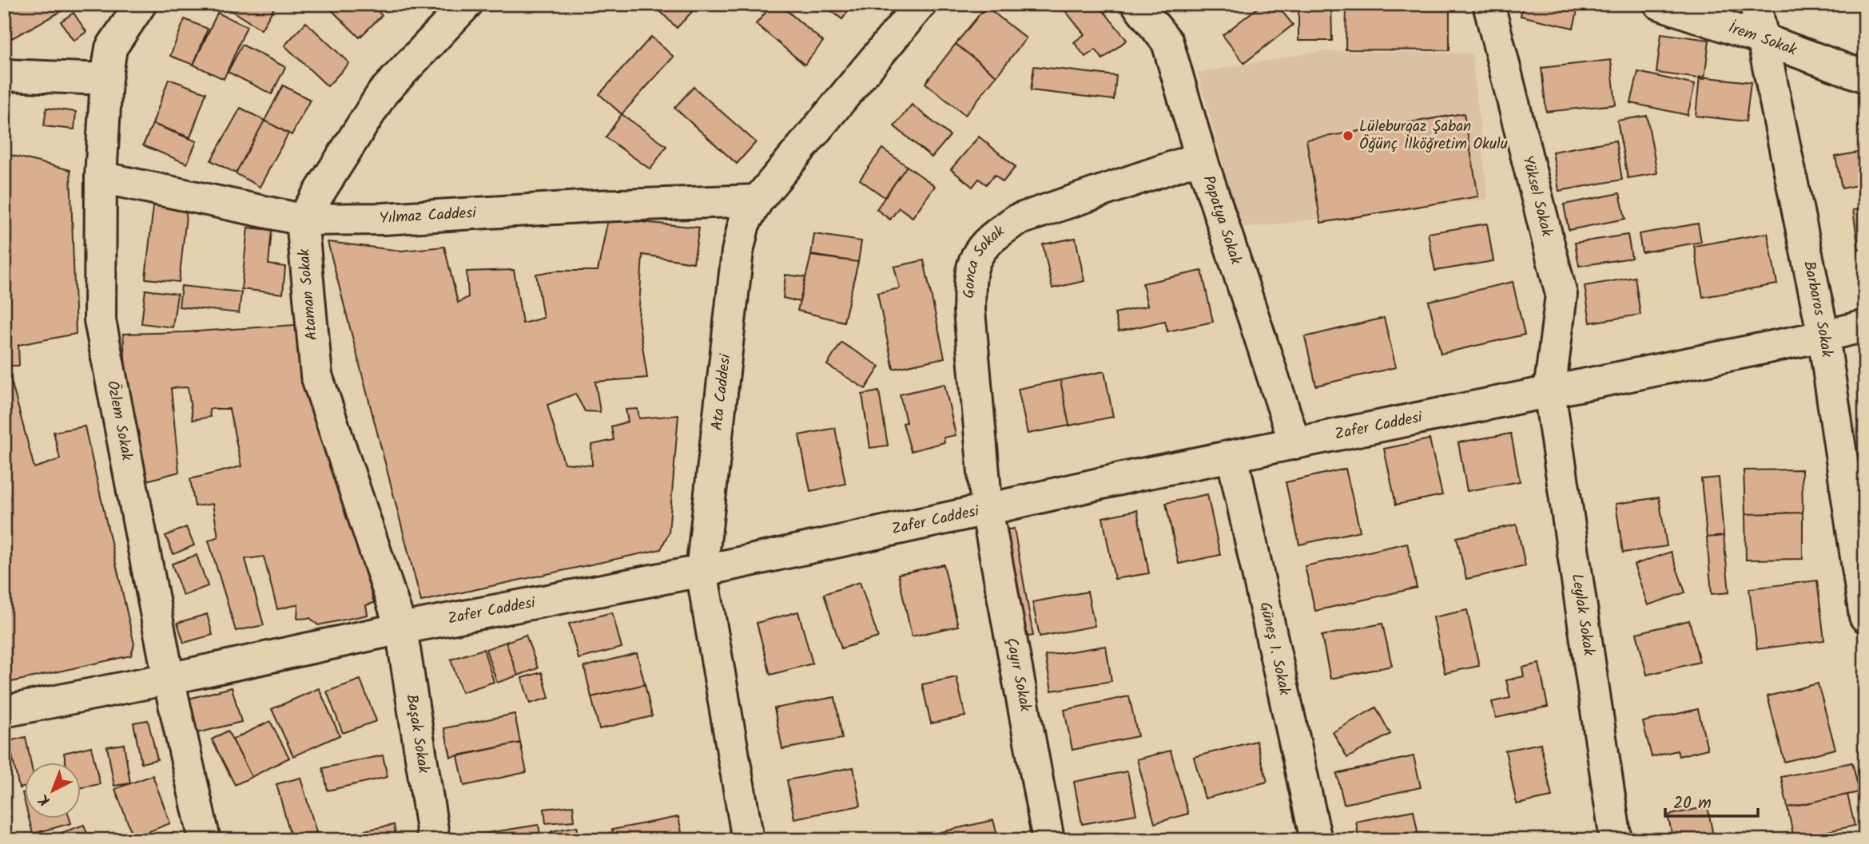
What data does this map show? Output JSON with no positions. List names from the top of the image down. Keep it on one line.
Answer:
{"streets":{"street":["İrem Sokak","Yüksel Sokak","Yılmaz Caddesi","Papatya Sokak","Gonca Sokak","Ataman Sokak","Barbaros Sokak","Ata Caddesi","Özlem Sokak","Zafer Caddesi","Leylak Sokak","Güneş 1. Sokak","Çayır Sokak","Başak Sokak"]},"crossings":[["İrem Sokak","Barbaros Sokak"],["Yüksel Sokak","Zafer Caddesi"],["Yüksel Sokak","Leylak Sokak"],["Yılmaz Caddesi","Ataman Sokak"],["Yılmaz Caddesi","Ata Caddesi"],["Yılmaz Caddesi","Özlem Sokak"],["Papatya Sokak","Gonca Sokak"],["Papatya Sokak","Zafer Caddesi"],["Gonca Sokak","Zafer Caddesi"],["Gonca Sokak","Çayır Sokak"],["Ataman Sokak","Zafer Caddesi"],["Ataman Sokak","Başak Sokak"],["Barbaros Sokak","Zafer Caddesi"],["Ata Caddesi","Zafer Caddesi"],["Özlem Sokak","Zafer Caddesi"],["Zafer Caddesi","Leylak Sokak"],["Zafer Caddesi","Güneş 1. Sokak"],["Zafer Caddesi","Çayır Sokak"],["Zafer Caddesi","Başak Sokak"]],"places":["Lüleburgaz Şaban Öğünç İlköğretim Okulu"],"scale_bar":"20 m","north":"bottom left"}
